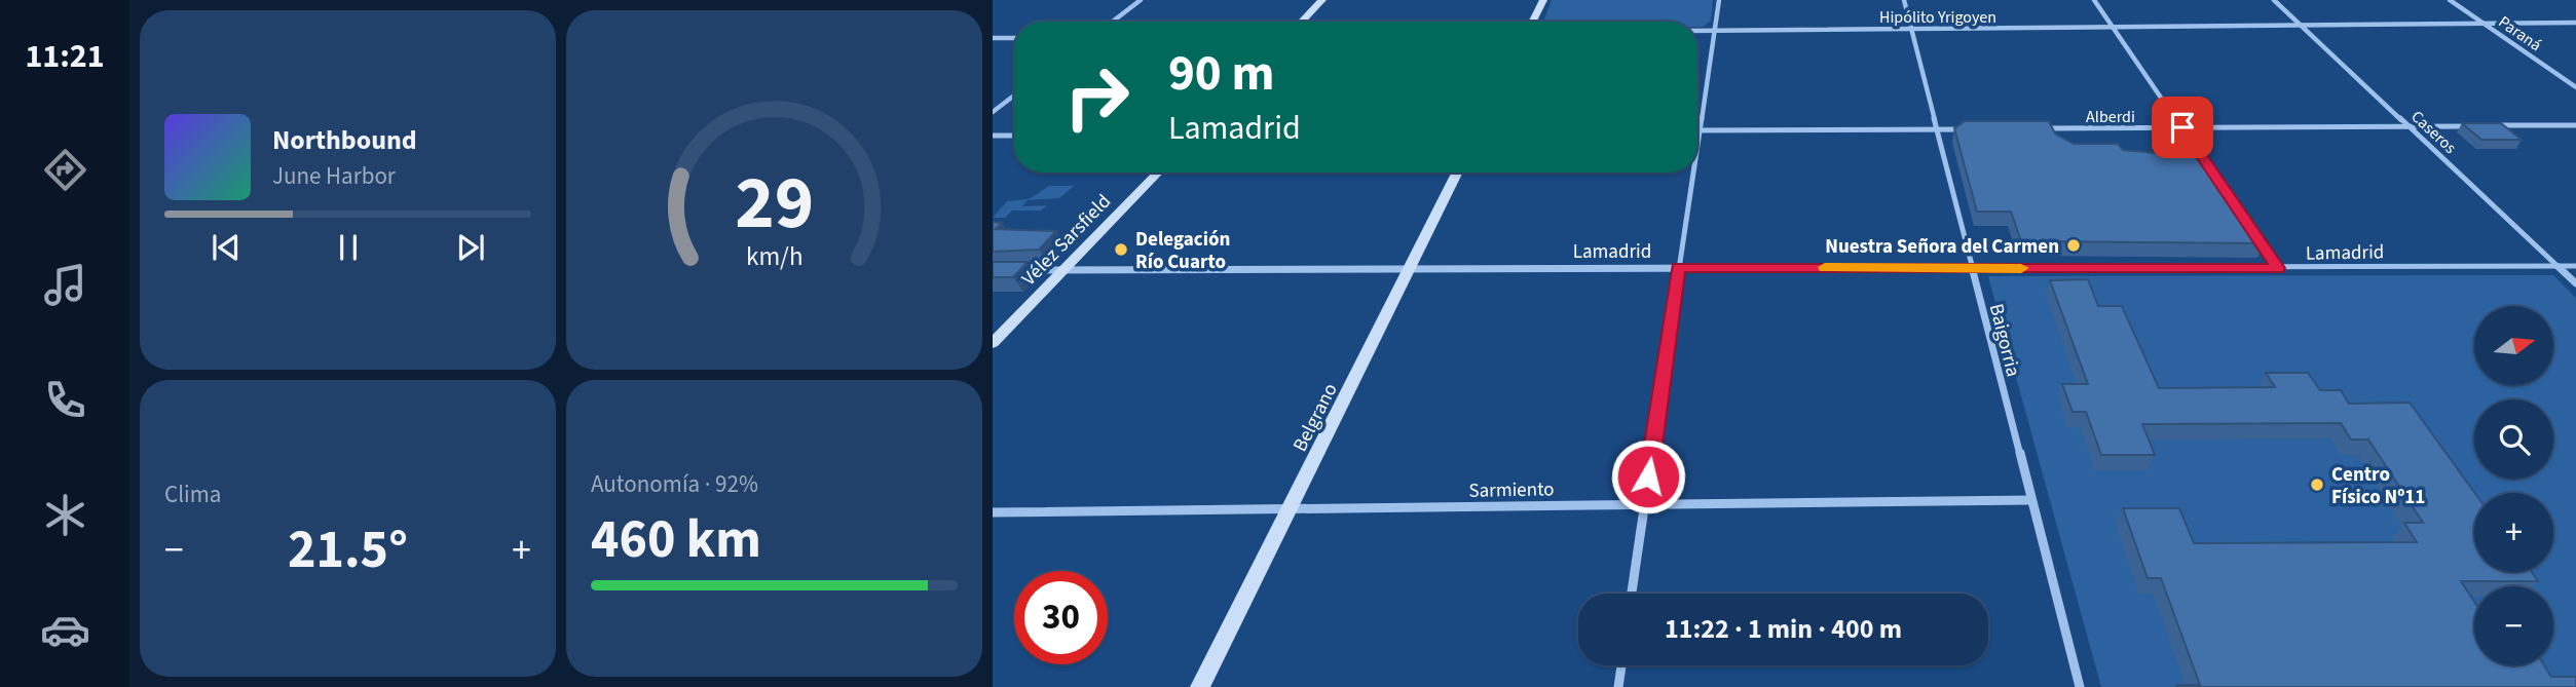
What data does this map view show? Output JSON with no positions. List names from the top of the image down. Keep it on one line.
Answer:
{"streets":{"main road":["Vélez Sarsfield","Belgrano"],"street":["Hipólito Yrigoyen","Paraná","Alberdi","Caseros","Lamadrid","Baigorria","Sarmiento"]},"crossings":[["Hipólito Yrigoyen","Paraná"],["Hipólito Yrigoyen","Caseros"],["Hipólito Yrigoyen","Baigorria"],["Alberdi","Caseros"],["Caseros","Lamadrid"],["Vélez Sarsfield","Lamadrid"],["Lamadrid","Baigorria"],["Lamadrid","Belgrano"],["Baigorria","Sarmiento"],["Belgrano","Sarmiento"]],"places":["Nuestra Señora del Carmen","Delegación Río Cuarto","Centro Físico Nº11"],"north":"right","page":{"tabs":"11:21","turn":["90 m","Lamadrid"],"song":["Northbound","June Harbor"],"map_buttons":["+","−"],"tile":["Clima",["Autonomía · 92%","460 km"]],"heat":["−","21.5°","+"],"limit":"30","trip":"11:22 · 1 min · 400 m","gauge":["29","km/h"]}}
